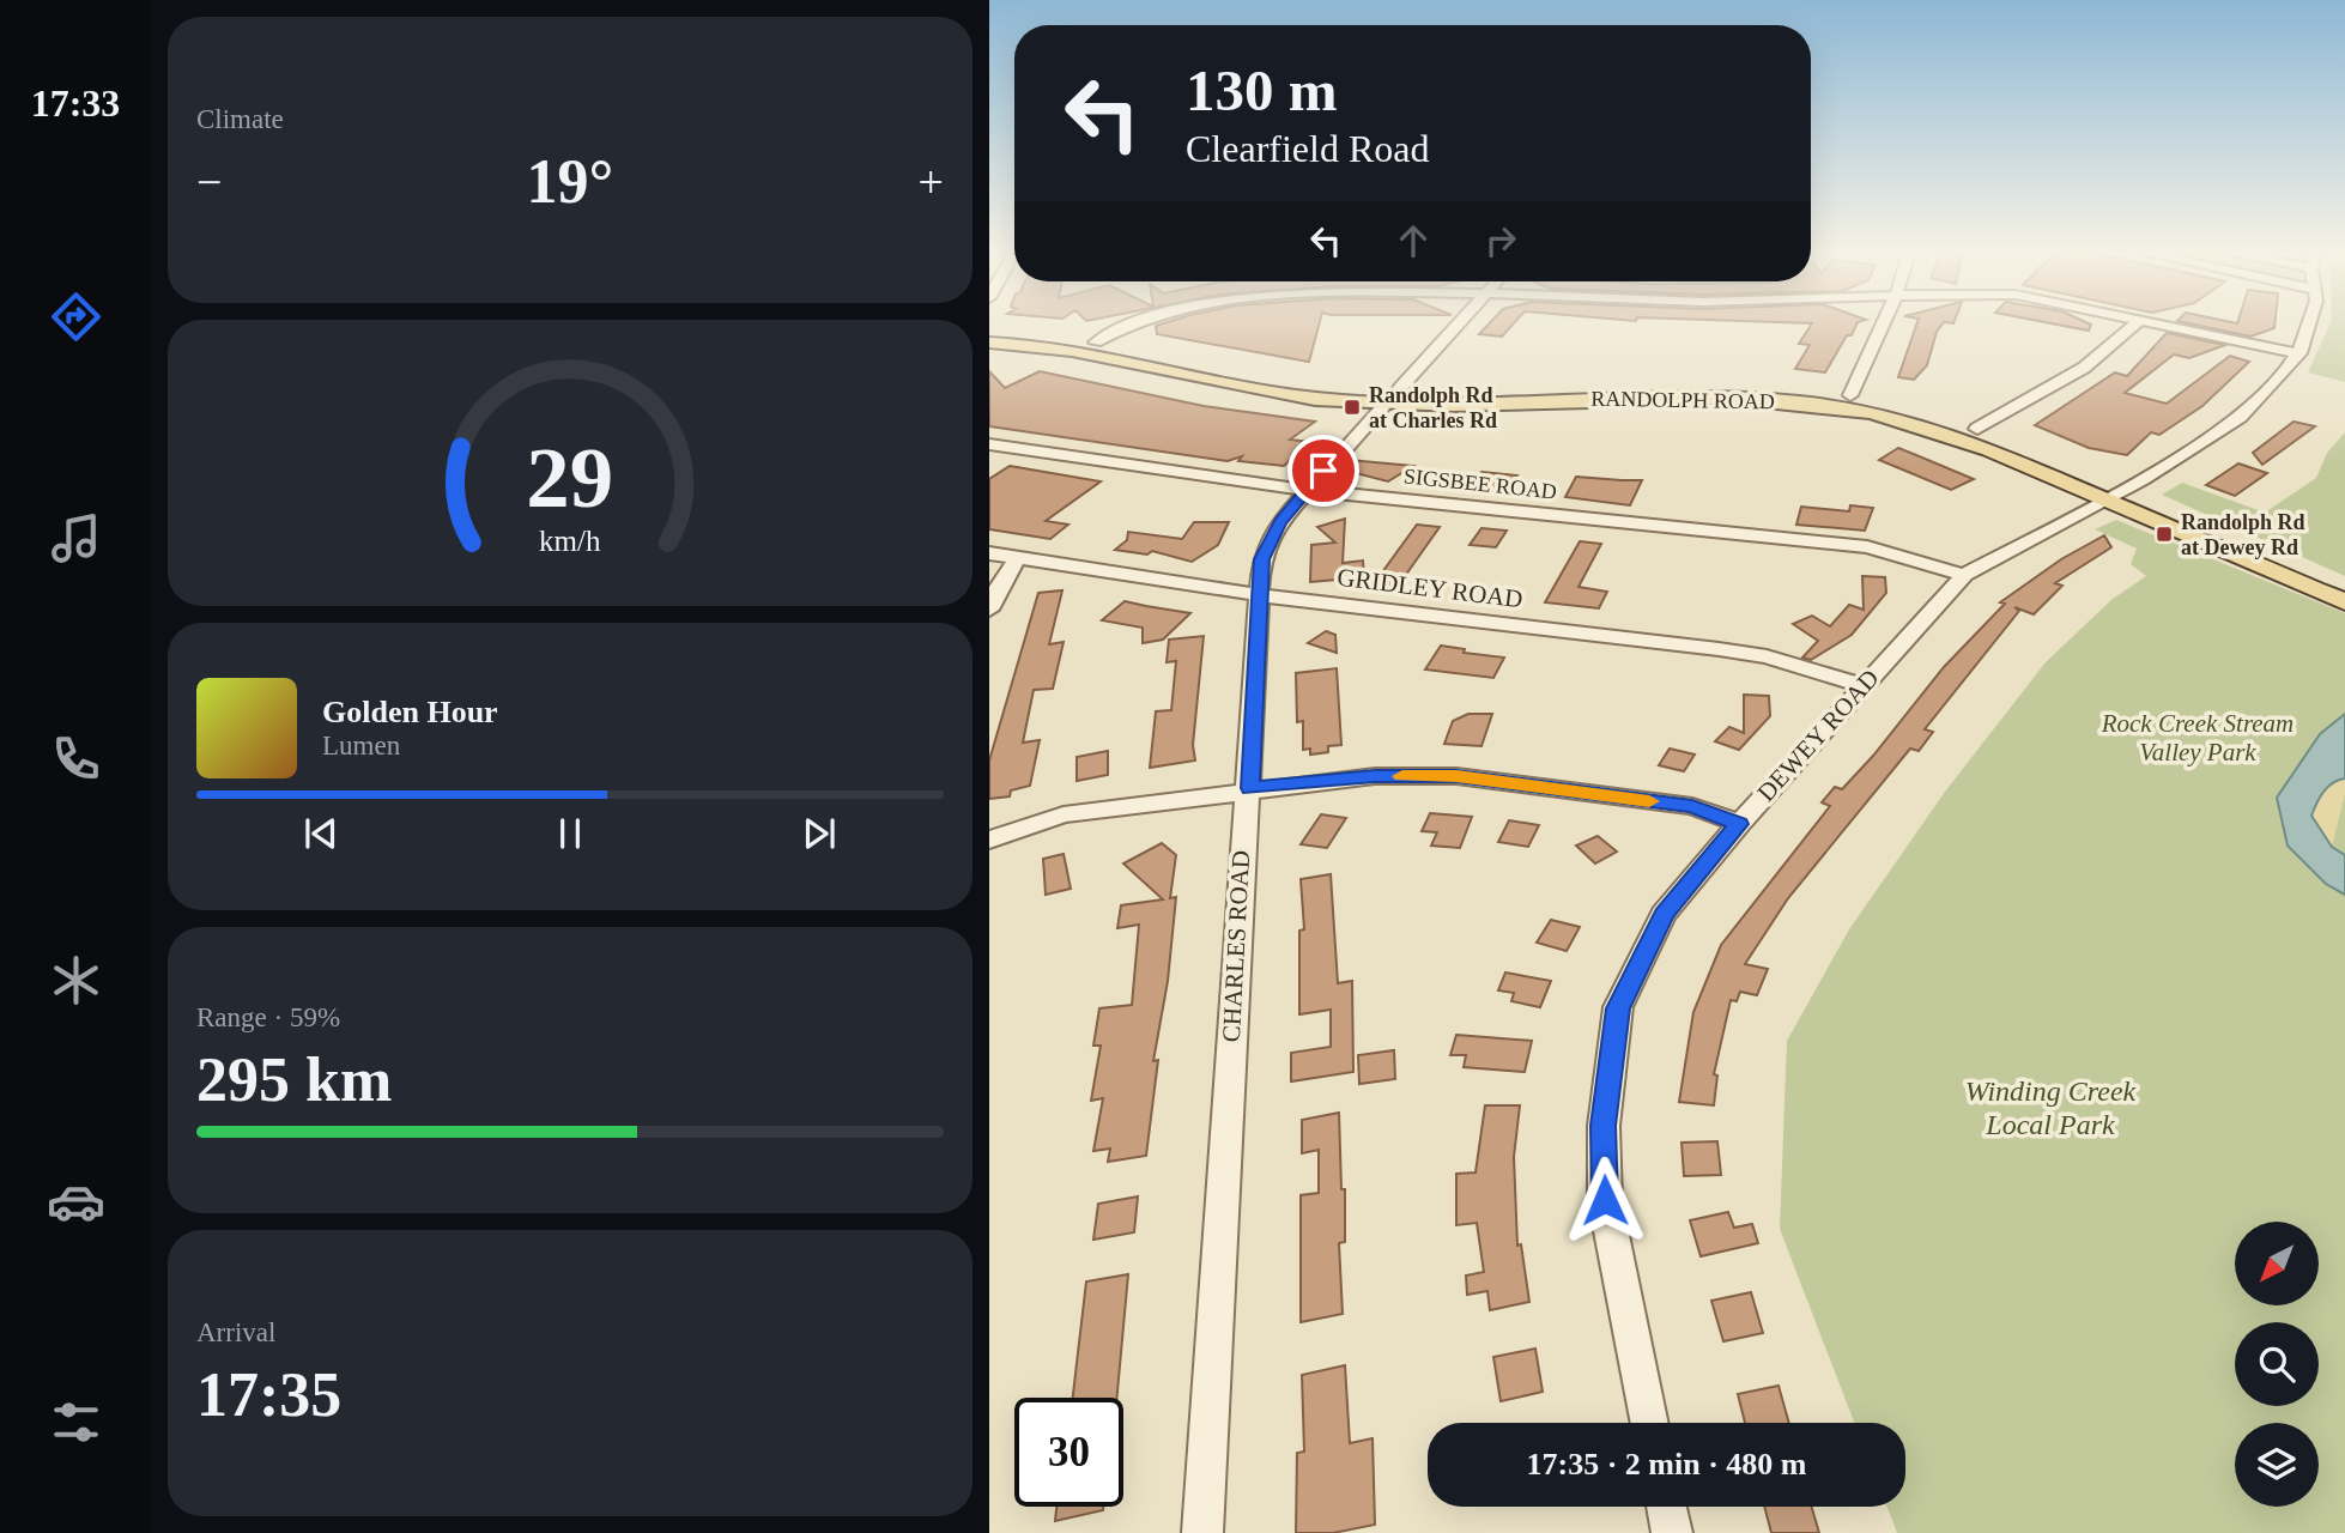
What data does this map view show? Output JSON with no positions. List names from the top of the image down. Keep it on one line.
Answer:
{"streets":{"main road":["RANDOLPH ROAD"],"street":["SIGSBEE ROAD","GRIDLEY ROAD","DEWEY ROAD","CHARLES ROAD"]},"crossings":[["RANDOLPH ROAD","DEWEY ROAD"],["RANDOLPH ROAD","CHARLES ROAD"],["SIGSBEE ROAD","DEWEY ROAD"],["SIGSBEE ROAD","CHARLES ROAD"],["GRIDLEY ROAD","DEWEY ROAD"],["GRIDLEY ROAD","CHARLES ROAD"]],"parks":["Rock Creek Stream Valley Park","Winding Creek Local Park"],"places":{"transit":["Randolph Rd at Charles Rd","Randolph Rd at Dewey Rd"]},"north":"bottom left","page":{"tabs":"17:33","tile":["Climate",["Range · 59%","295 km"],["Arrival","17:35"]],"turn":["130 m","Clearfield Road"],"heat":["−","19°","+"],"song":["Golden Hour","Lumen"],"limit":"30","trip":"17:35 · 2 min · 480 m","gauge":["29","km/h"]}}
